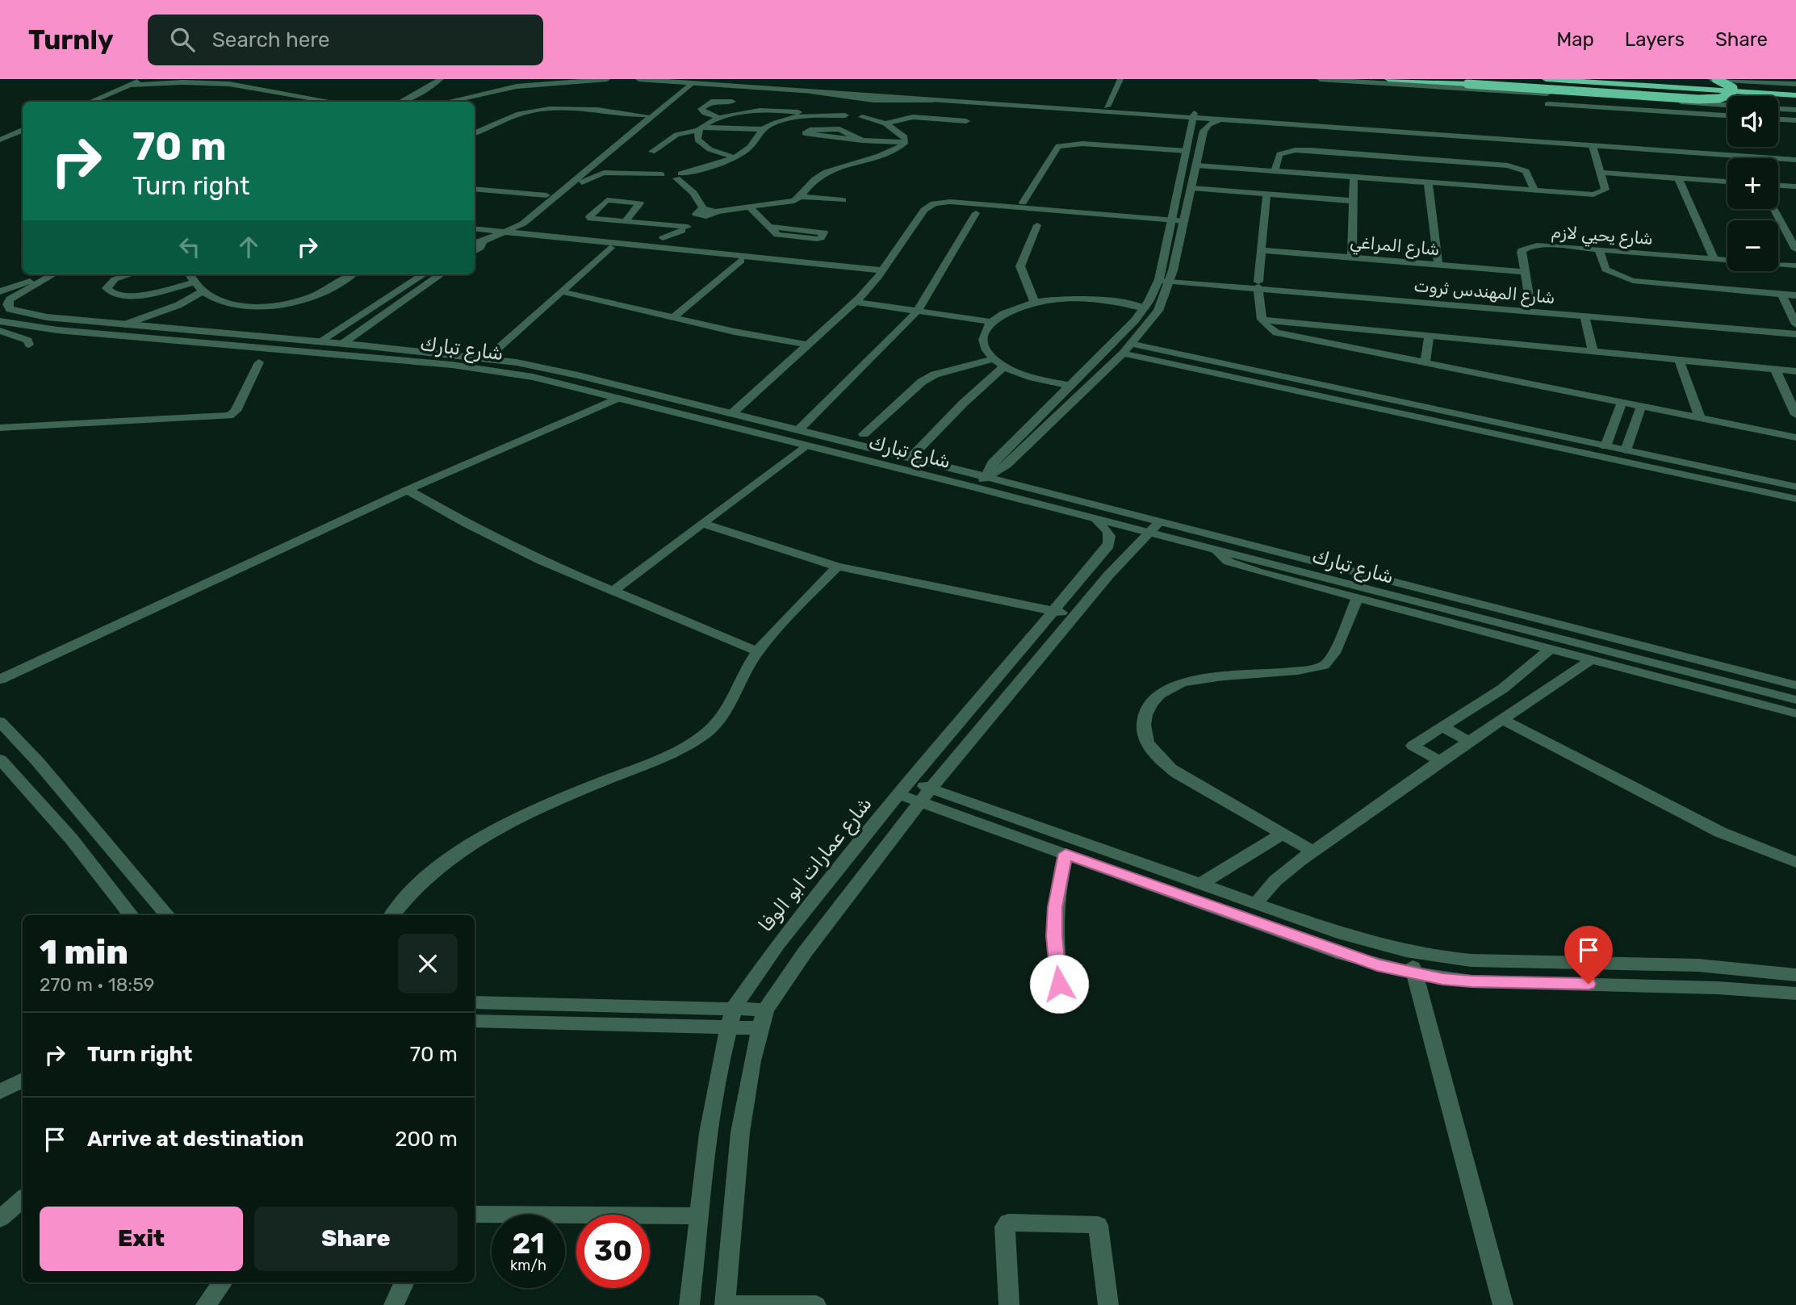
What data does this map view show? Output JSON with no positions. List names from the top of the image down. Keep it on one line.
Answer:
{"streets":{"street":["شارع يحيي لازم","شارع المراغي","شارع المهندس ثروت","شارع تبارك","شارع عمارات ابو الوفا"]},"crossings":[["شارع يحيي لازم","شارع المراغي"],["شارع يحيي لازم","شارع المهندس ثروت"],["شارع تبارك","شارع عمارات ابو الوفا"]],"page":{"header":"Turnly","search":"Search here","nav":["Map","Layers","Share"],"map_buttons":["+","−"],"turn":["70 m","Turn right"],"heading":["1 min","270 m · 18:59"],"list":[{"name":"Turn right","value":"70 m"},{"name":"Arrive at destination","value":"200 m"}],"buttons":["Exit","Share"],"speed":"21 km/h","limit":"30"}}
